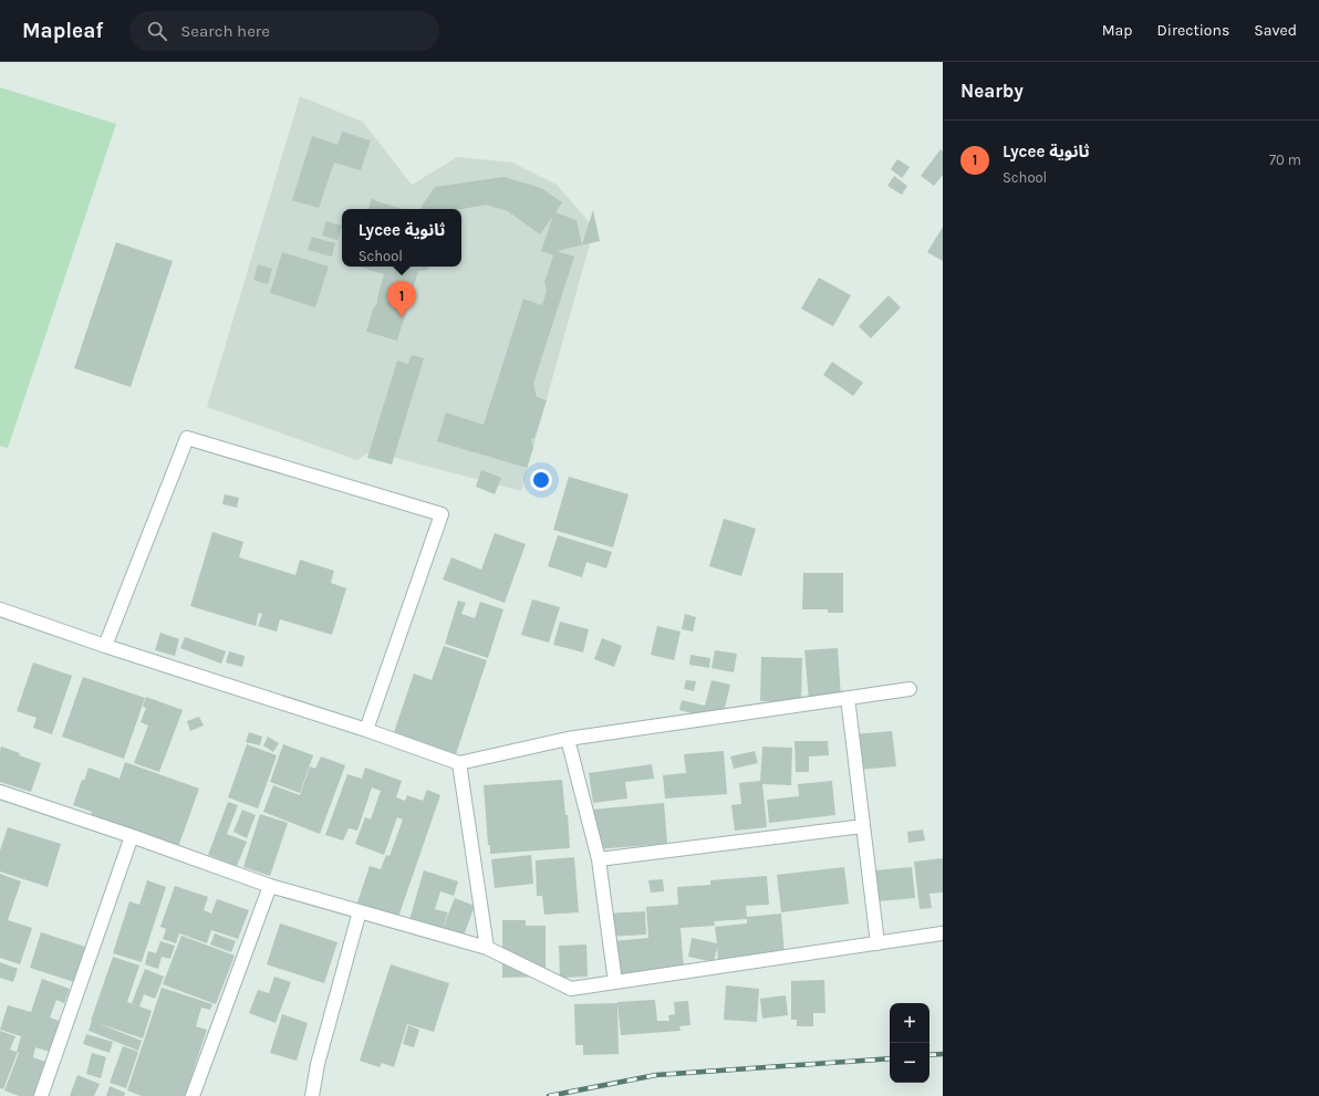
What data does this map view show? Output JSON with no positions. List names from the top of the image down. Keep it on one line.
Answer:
{"page":{"header":"Mapleaf","search":"Search here","nav":["Map","Directions","Saved"],"heading":"Nearby","list":[{"mark":"1","name":"Lycee ثانوية","note":"School","value":"70 m"}],"popup":["Lycee ثانوية","School"],"pins":"1","map_buttons":["+","−"]}}
